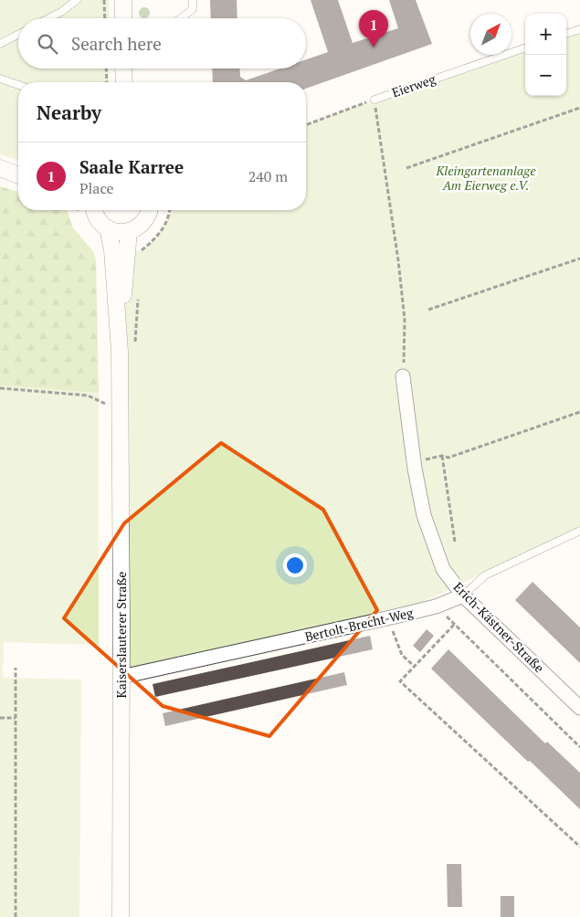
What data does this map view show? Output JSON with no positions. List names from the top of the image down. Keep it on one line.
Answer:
{"streets":{"street":["Bertolt-Brecht-Weg","Erich-Kästner-Straße","Kaiserslauterer Straße"],"lane":["Eierweg"]},"crossings":[["Bertolt-Brecht-Weg","Erich-Kästner-Straße"],["Bertolt-Brecht-Weg","Kaiserslauterer Straße"]],"parks":["Kleingartenanlage Am Eierweg e.V."],"north":"top right","page":{"pins":"1","map_buttons":["+","−"],"search":"Search here","heading":"Nearby","list":[{"mark":"1","name":"Saale Karree","note":"Place","value":"240 m"}]}}
